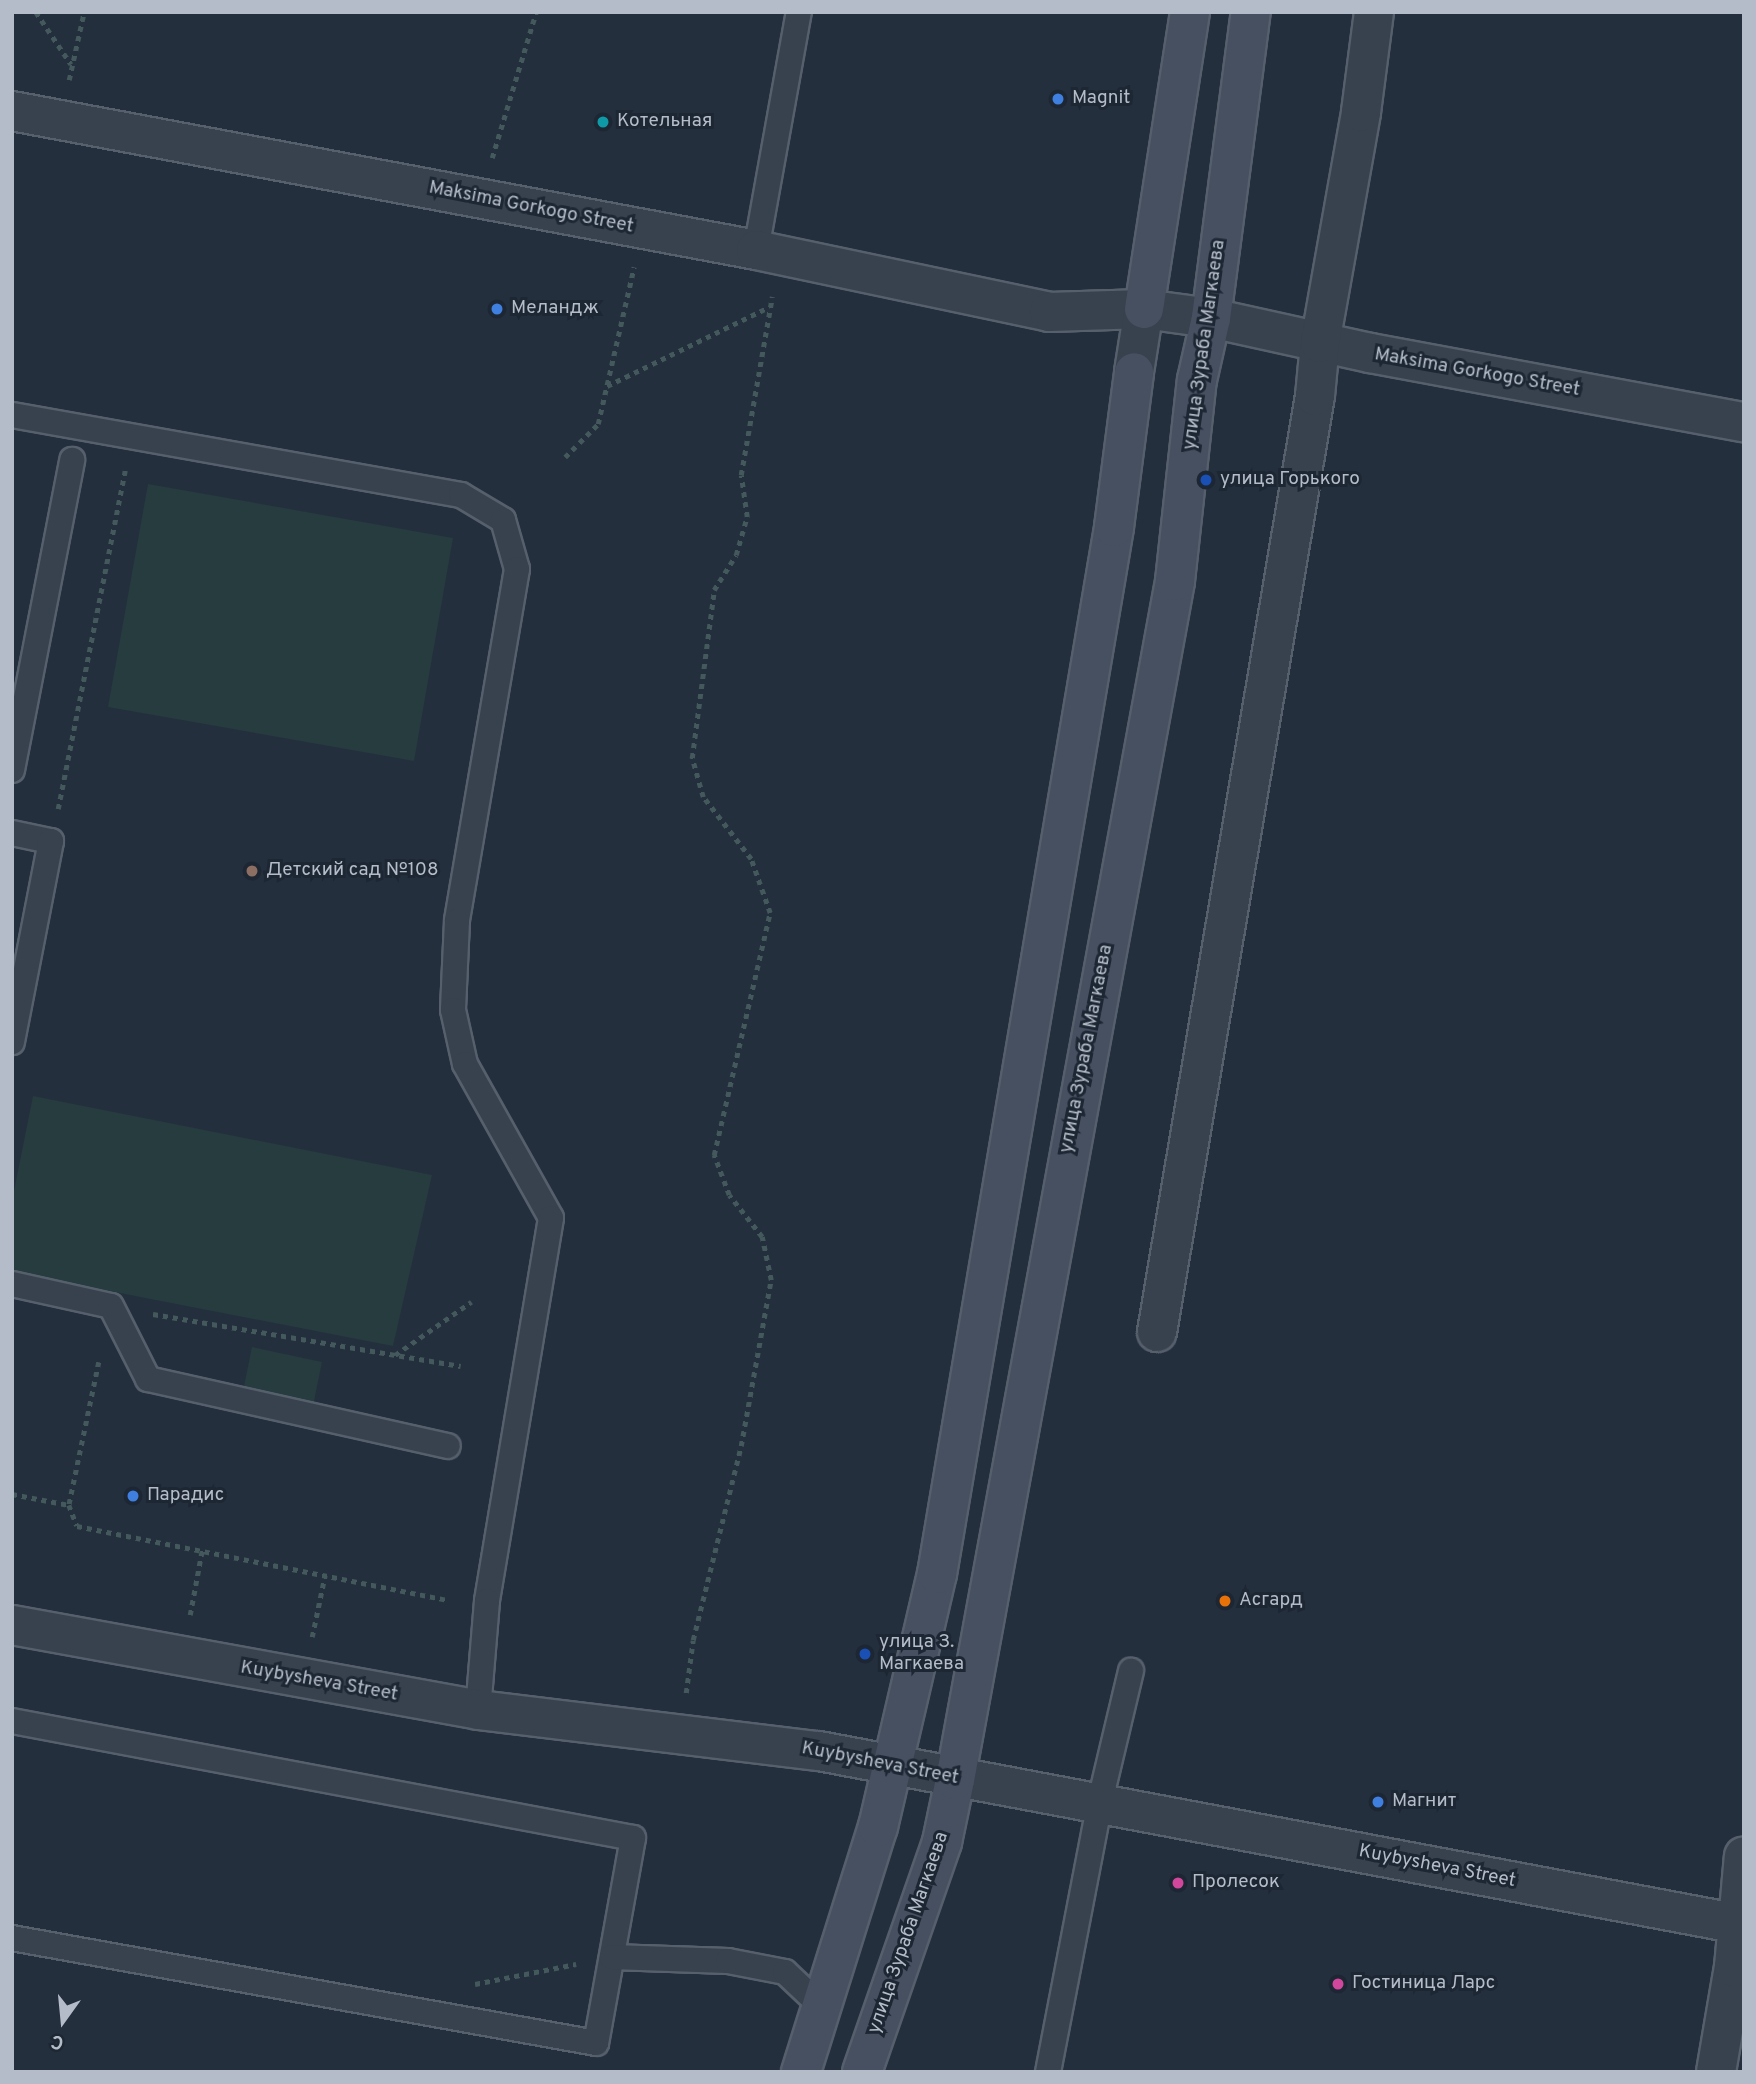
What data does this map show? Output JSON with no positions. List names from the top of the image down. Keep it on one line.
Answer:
{"streets":{"main road":["улица Зураба Магкаева"],"street":["Maksima Gorkogo Street","Kuybysheva Street"]},"crossings":[["Maksima Gorkogo Street","улица Зураба Магкаева"],["улица Зураба Магкаева","Kuybysheva Street"]],"places":["Magnit","Котельная","Меландж","улица Горького","Детский сад №108","Парадис","Асгард","улица З. Магкаева","Магнит","Пролесок","Гостиница Ларс"],"north":"bottom"}
